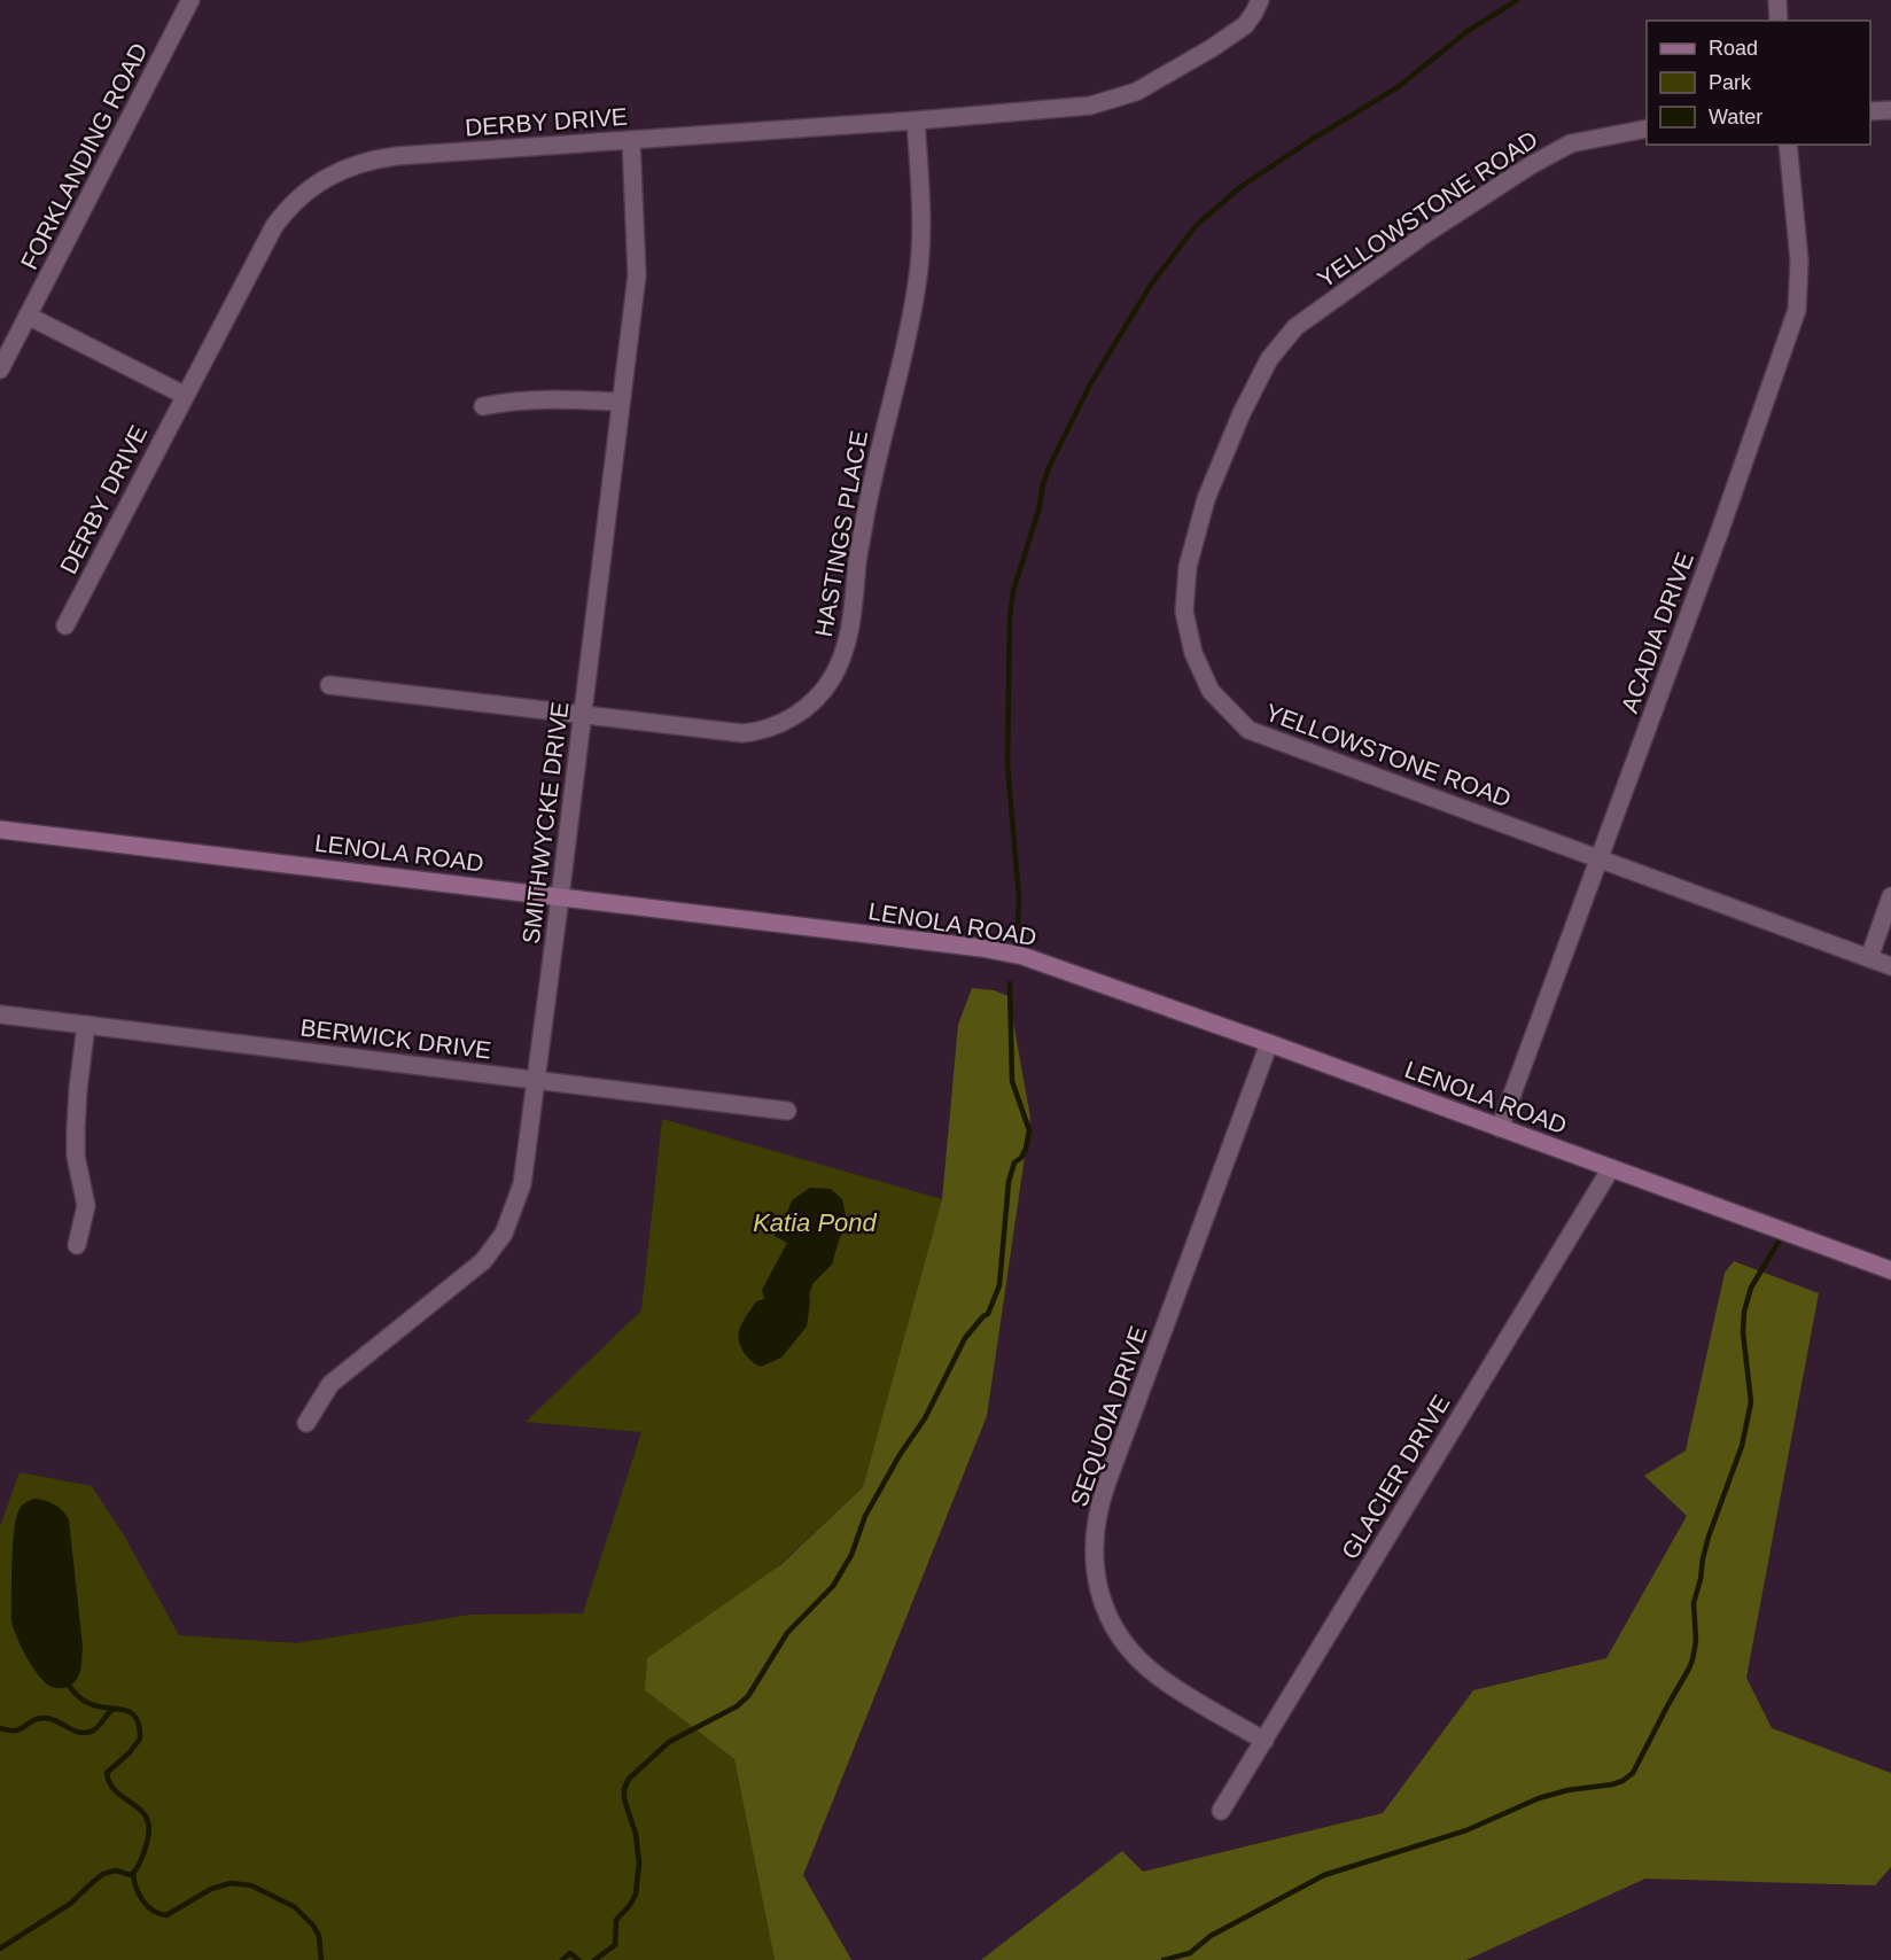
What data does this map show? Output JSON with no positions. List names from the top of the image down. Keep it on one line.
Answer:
{"streets":{"main road":["LENOLA ROAD"],"street":["DERBY DRIVE","FORKLANDING ROAD","YELLOWSTONE ROAD","HASTINGS PLACE","ACADIA DRIVE","SMITHWYCKE DRIVE","BERWICK DRIVE","SEQUOIA DRIVE","GLACIER DRIVE"]},"crossings":[["DERBY DRIVE","HASTINGS PLACE"],["DERBY DRIVE","SMITHWYCKE DRIVE"],["YELLOWSTONE ROAD","ACADIA DRIVE"],["HASTINGS PLACE","SMITHWYCKE DRIVE"],["ACADIA DRIVE","LENOLA ROAD"],["SMITHWYCKE DRIVE","LENOLA ROAD"],["SMITHWYCKE DRIVE","BERWICK DRIVE"],["LENOLA ROAD","SEQUOIA DRIVE"],["LENOLA ROAD","GLACIER DRIVE"],["SEQUOIA DRIVE","GLACIER DRIVE"]],"water":["Katia Pond"],"legend":["Road","Park","Water"]}
